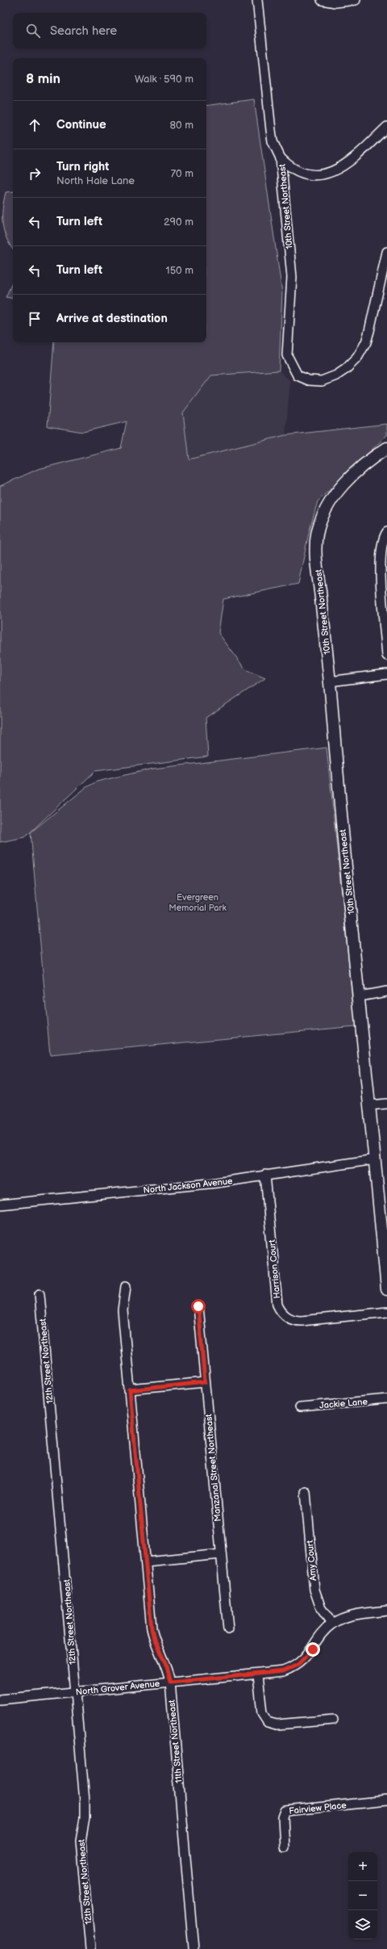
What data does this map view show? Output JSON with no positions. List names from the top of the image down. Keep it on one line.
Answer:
{"streets":{"main road":["10th Street Northeast"],"street":["North Jackson Avenue","Harrison Court","12th Street Northeast","Jackie Lane","Manzanal Street Northeast","Amy Court","North Grover Avenue","11th Street Northeast","Fairview Place"]},"crossings":[["10th Street Northeast","North Jackson Avenue"],["North Jackson Avenue","Harrison Court"],["12th Street Northeast","North Grover Avenue"],["Amy Court","North Grover Avenue"],["North Grover Avenue","11th Street Northeast"]],"parks":["Evergreen Memorial Park"],"page":{"search":"Search here","heading":["8 min","Walk · 590 m"],"list":[["Continue","80 m"],["Turn right","North Hale Lane","70 m"],["Turn left","290 m"],["Turn left","150 m"],"Arrive at destination"],"map_buttons":["+","−"]}}
